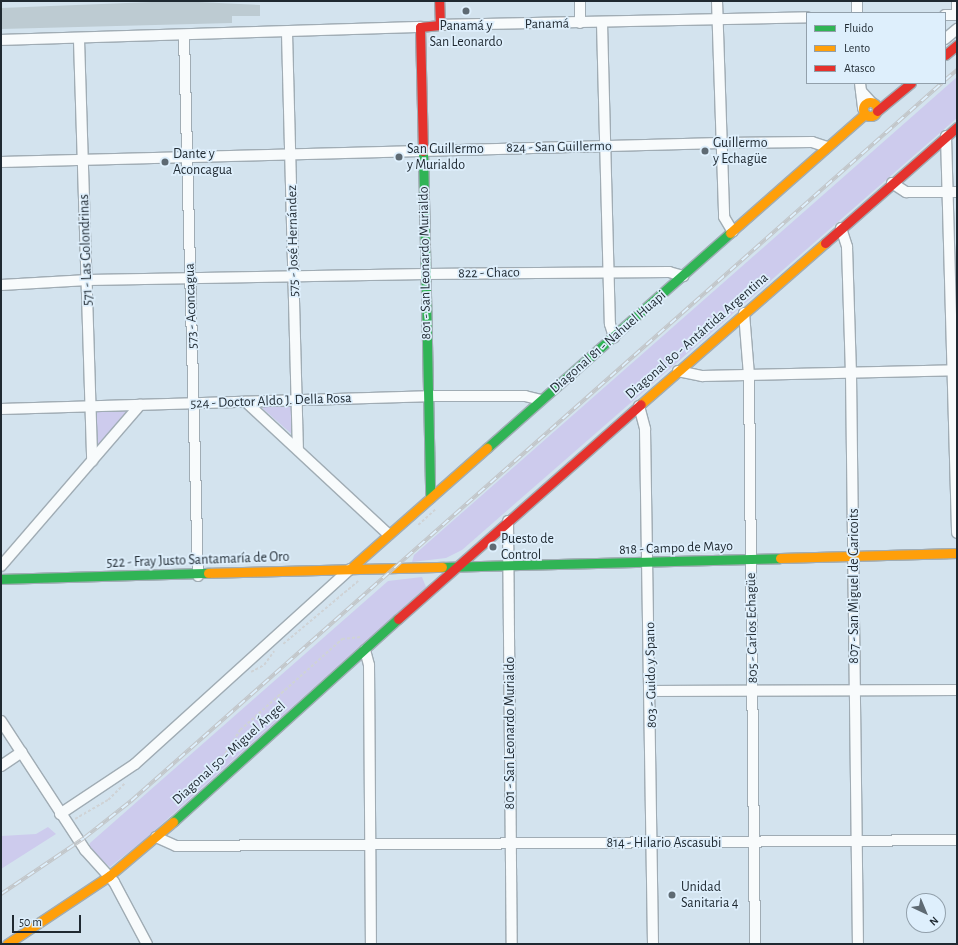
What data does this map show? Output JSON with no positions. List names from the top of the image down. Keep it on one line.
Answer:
{"streets":{"street":["Panamá","824 - San Guillermo","575 - José Hernández","571 - Las Golondrinas","801 - San Leonardo Murialdo","822 - Chaco","573 - Aconcagua","Diagonal 80 - Antártida Argentina","Diagonal 81 - Nahuel Huapi","524 - Doctor Aldo J. Della Rosa","818 - Campo de Mayo","522 - Fray Justo Santamaría de Oro","807 - San Miguel de Garicoits","805 - Carlos Echagüe","803 - Guido y Spano","Diagonal 50 - Miguel Ángel","814 - Hilario Ascasubi"]},"crossings":[["Panamá","575 - José Hernández"],["Panamá","571 - Las Golondrinas"],["Panamá","801 - San Leonardo Murialdo"],["Panamá","573 - Aconcagua"],["824 - San Guillermo","575 - José Hernández"],["824 - San Guillermo","571 - Las Golondrinas"],["824 - San Guillermo","801 - San Leonardo Murialdo"],["824 - San Guillermo","573 - Aconcagua"],["824 - San Guillermo","Diagonal 81 - Nahuel Huapi"],["575 - José Hernández","822 - Chaco"],["575 - José Hernández","524 - Doctor Aldo J. Della Rosa"],["571 - Las Golondrinas","822 - Chaco"],["571 - Las Golondrinas","524 - Doctor Aldo J. Della Rosa"],["801 - San Leonardo Murialdo","822 - Chaco"],["801 - San Leonardo Murialdo","Diagonal 80 - Antártida Argentina"],["801 - San Leonardo Murialdo","Diagonal 81 - Nahuel Huapi"],["801 - San Leonardo Murialdo","524 - Doctor Aldo J. Della Rosa"],["801 - San Leonardo Murialdo","818 - Campo de Mayo"],["801 - San Leonardo Murialdo","814 - Hilario Ascasubi"],["822 - Chaco","573 - Aconcagua"],["822 - Chaco","Diagonal 81 - Nahuel Huapi"],["573 - Aconcagua","524 - Doctor Aldo J. Della Rosa"],["573 - Aconcagua","522 - Fray Justo Santamaría de Oro"],["Diagonal 80 - Antártida Argentina","818 - Campo de Mayo"],["Diagonal 80 - Antártida Argentina","807 - San Miguel de Garicoits"],["Diagonal 80 - Antártida Argentina","805 - Carlos Echagüe"],["Diagonal 80 - Antártida Argentina","803 - Guido y Spano"],["Diagonal 80 - Antártida Argentina","Diagonal 50 - Miguel Ángel"],["Diagonal 81 - Nahuel Huapi","524 - Doctor Aldo J. Della Rosa"],["Diagonal 81 - Nahuel Huapi","522 - Fray Justo Santamaría de Oro"],["818 - Campo de Mayo","522 - Fray Justo Santamaría de Oro"],["818 - Campo de Mayo","807 - San Miguel de Garicoits"],["818 - Campo de Mayo","805 - Carlos Echagüe"],["818 - Campo de Mayo","803 - Guido y Spano"],["818 - Campo de Mayo","Diagonal 50 - Miguel Ángel"],["807 - San Miguel de Garicoits","814 - Hilario Ascasubi"],["805 - Carlos Echagüe","814 - Hilario Ascasubi"],["803 - Guido y Spano","814 - Hilario Ascasubi"],["Diagonal 50 - Miguel Ángel","814 - Hilario Ascasubi"]],"places":["Panamá y San Leonardo","Guillermo y Echagüe","San Guillermo y Murialdo","Dante y Aconcagua","Puesto de Control","Unidad Sanitaria 4"],"legend":["Fluido","Lento","Atasco"],"scale_bar":"50 m","north":"bottom right"}
